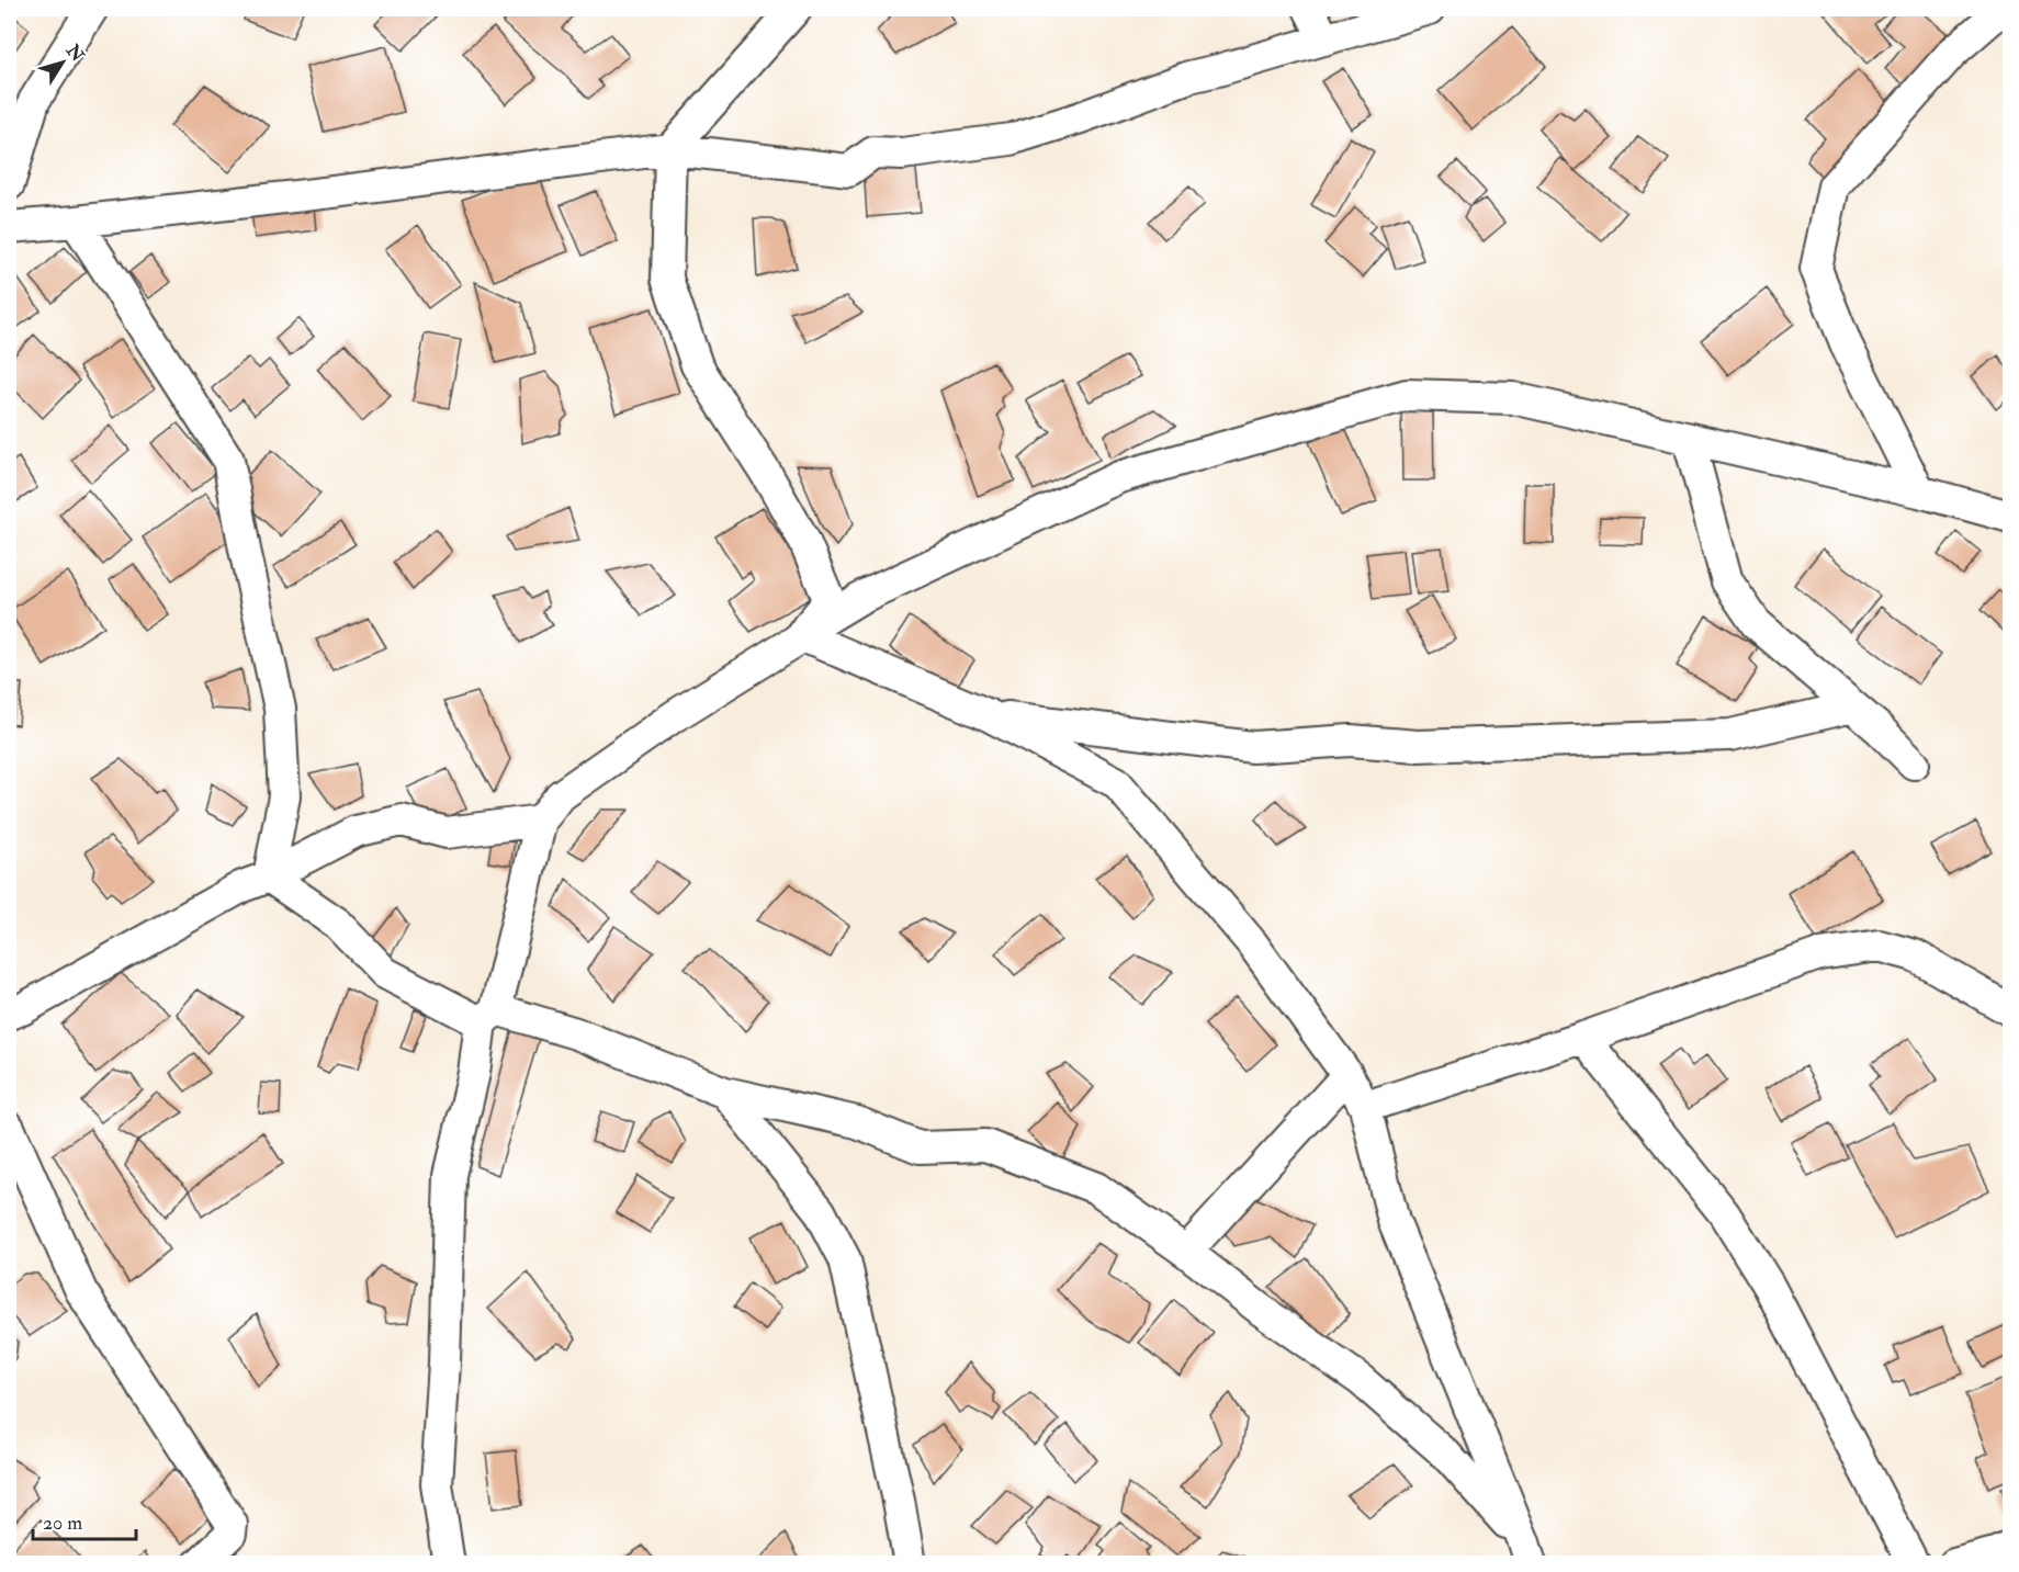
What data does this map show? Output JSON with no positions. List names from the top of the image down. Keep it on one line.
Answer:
{"scale_bar":"20 m","north":"top right"}
